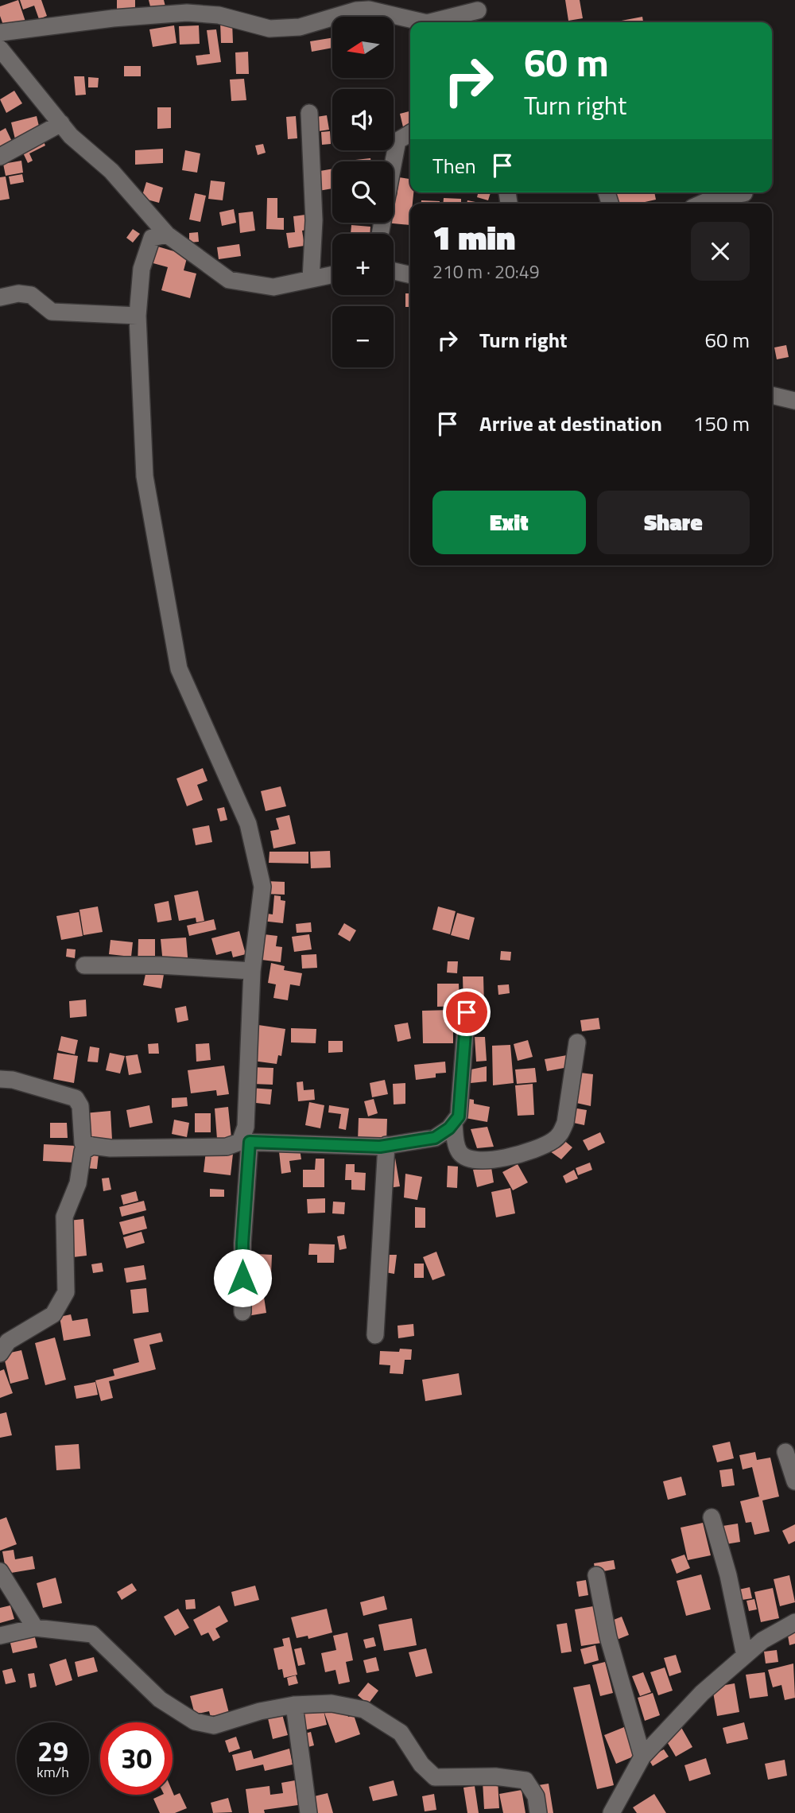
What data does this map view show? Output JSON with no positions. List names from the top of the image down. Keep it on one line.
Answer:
{"north":"left","page":{"map_buttons":["+","−"],"turn":["60 m","Turn right"],"then":"Then","heading":["1 min","210 m · 20:49"],"list":[{"name":"Turn right","value":"60 m"},{"name":"Arrive at destination","value":"150 m"}],"buttons":["Exit","Share"],"speed":"29 km/h","limit":"30"}}
